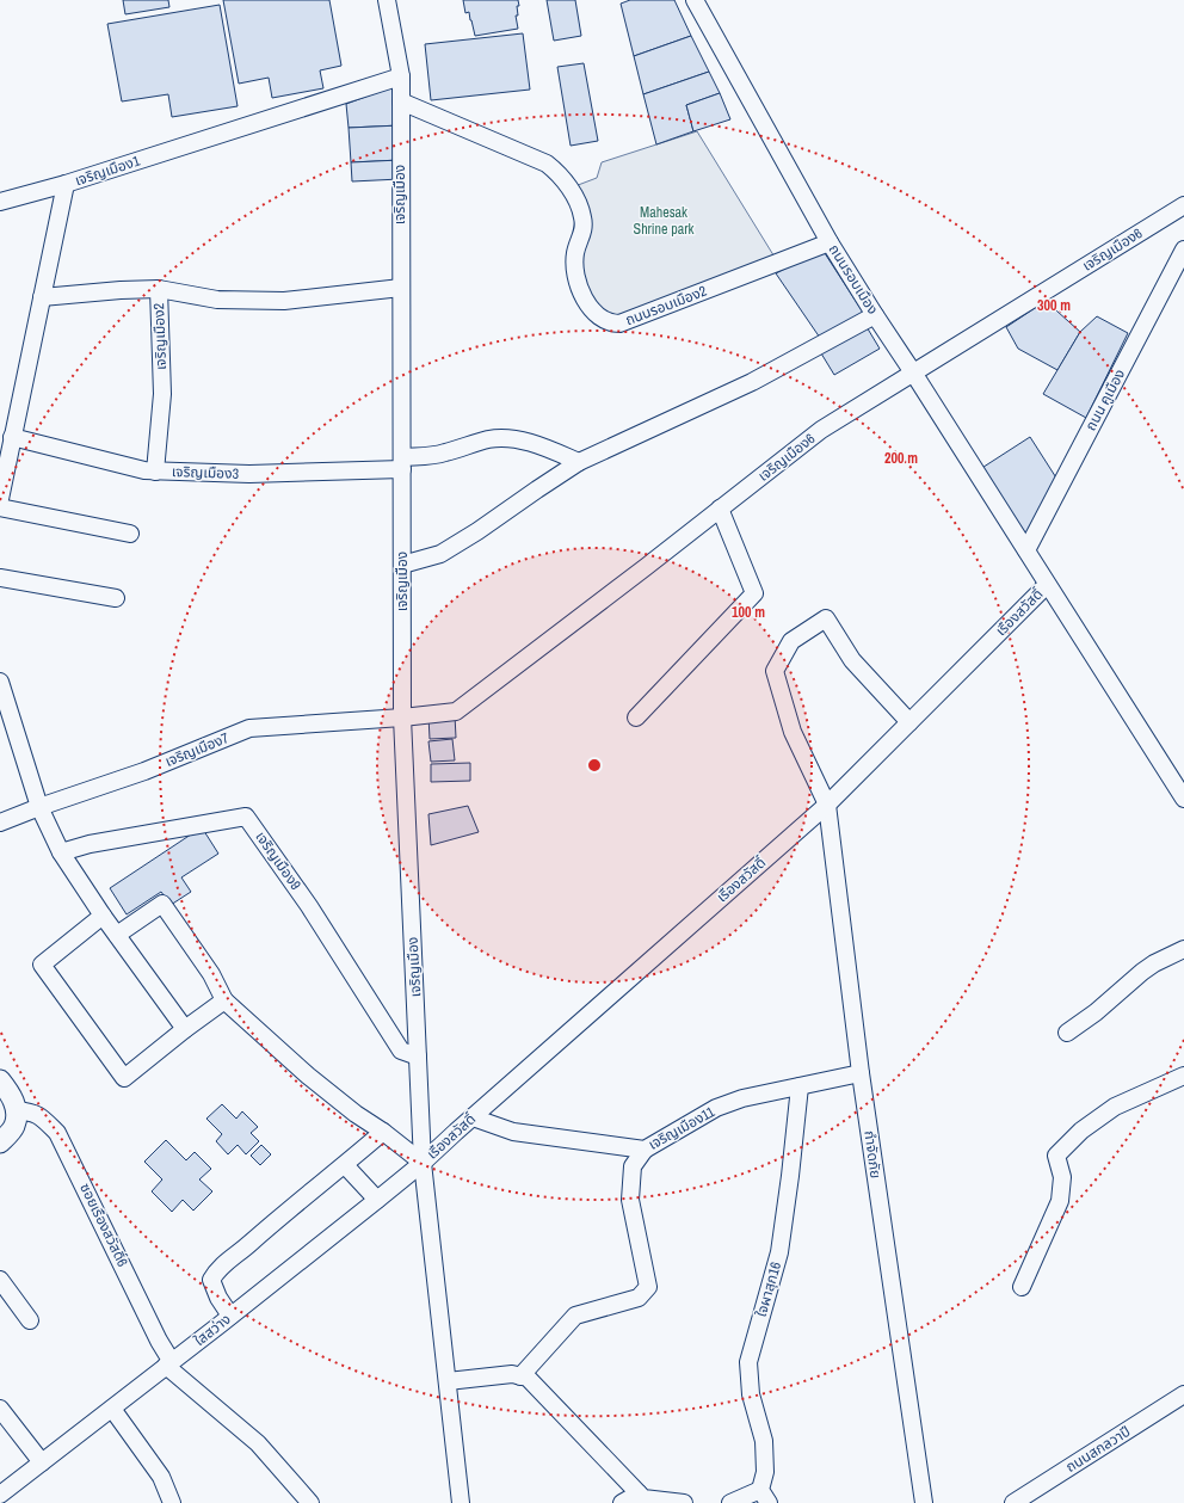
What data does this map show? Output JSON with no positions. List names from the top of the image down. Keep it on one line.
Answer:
{"streets":{"street":["เจริญเมือง1","เจริญเมือง","เจริญเมือง6","ถนนรอบเมือง","ถนนรอบเมือง2","เจริญเมือง2","ถนน คูเมือง","เจริญเมือง3","เรืองสวัสดิ์","เจริญเมือง7","เจริญเมือง9","เจริญเมือง11","กำจัดภัย","ซอยเรืองสวัสดิ์6","ใจผาสุก16","ใสสว่าง","ถนนสกลวาปี"]},"crossings":[["เจริญเมือง1","เจริญเมือง"],["เจริญเมือง1","เจริญเมือง2"],["เจริญเมือง1","เจริญเมือง3"],["เจริญเมือง","เจริญเมือง6"],["เจริญเมือง","ถนนรอบเมือง2"],["เจริญเมือง","เจริญเมือง3"],["เจริญเมือง","เรืองสวัสดิ์"],["เจริญเมือง","เจริญเมือง7"],["เจริญเมือง","เจริญเมือง9"],["เจริญเมือง","ใสสว่าง"],["เจริญเมือง6","ถนนรอบเมือง"],["เจริญเมือง6","เจริญเมือง7"],["ถนนรอบเมือง","ถนนรอบเมือง2"],["ถนนรอบเมือง","ถนน คูเมือง"],["ถนนรอบเมือง","เรืองสวัสดิ์"],["เจริญเมือง2","เจริญเมือง3"],["เรืองสวัสดิ์","เจริญเมือง11"],["เรืองสวัสดิ์","กำจัดภัย"],["เรืองสวัสดิ์","ใสสว่าง"],["เจริญเมือง11","กำจัดภัย"],["เจริญเมือง11","ใจผาสุก16"],["ซอยเรืองสวัสดิ์6","ใสสว่าง"]],"parks":["Mahesak Shrine park"],"rings":["300 m","200 m","100 m"]}
